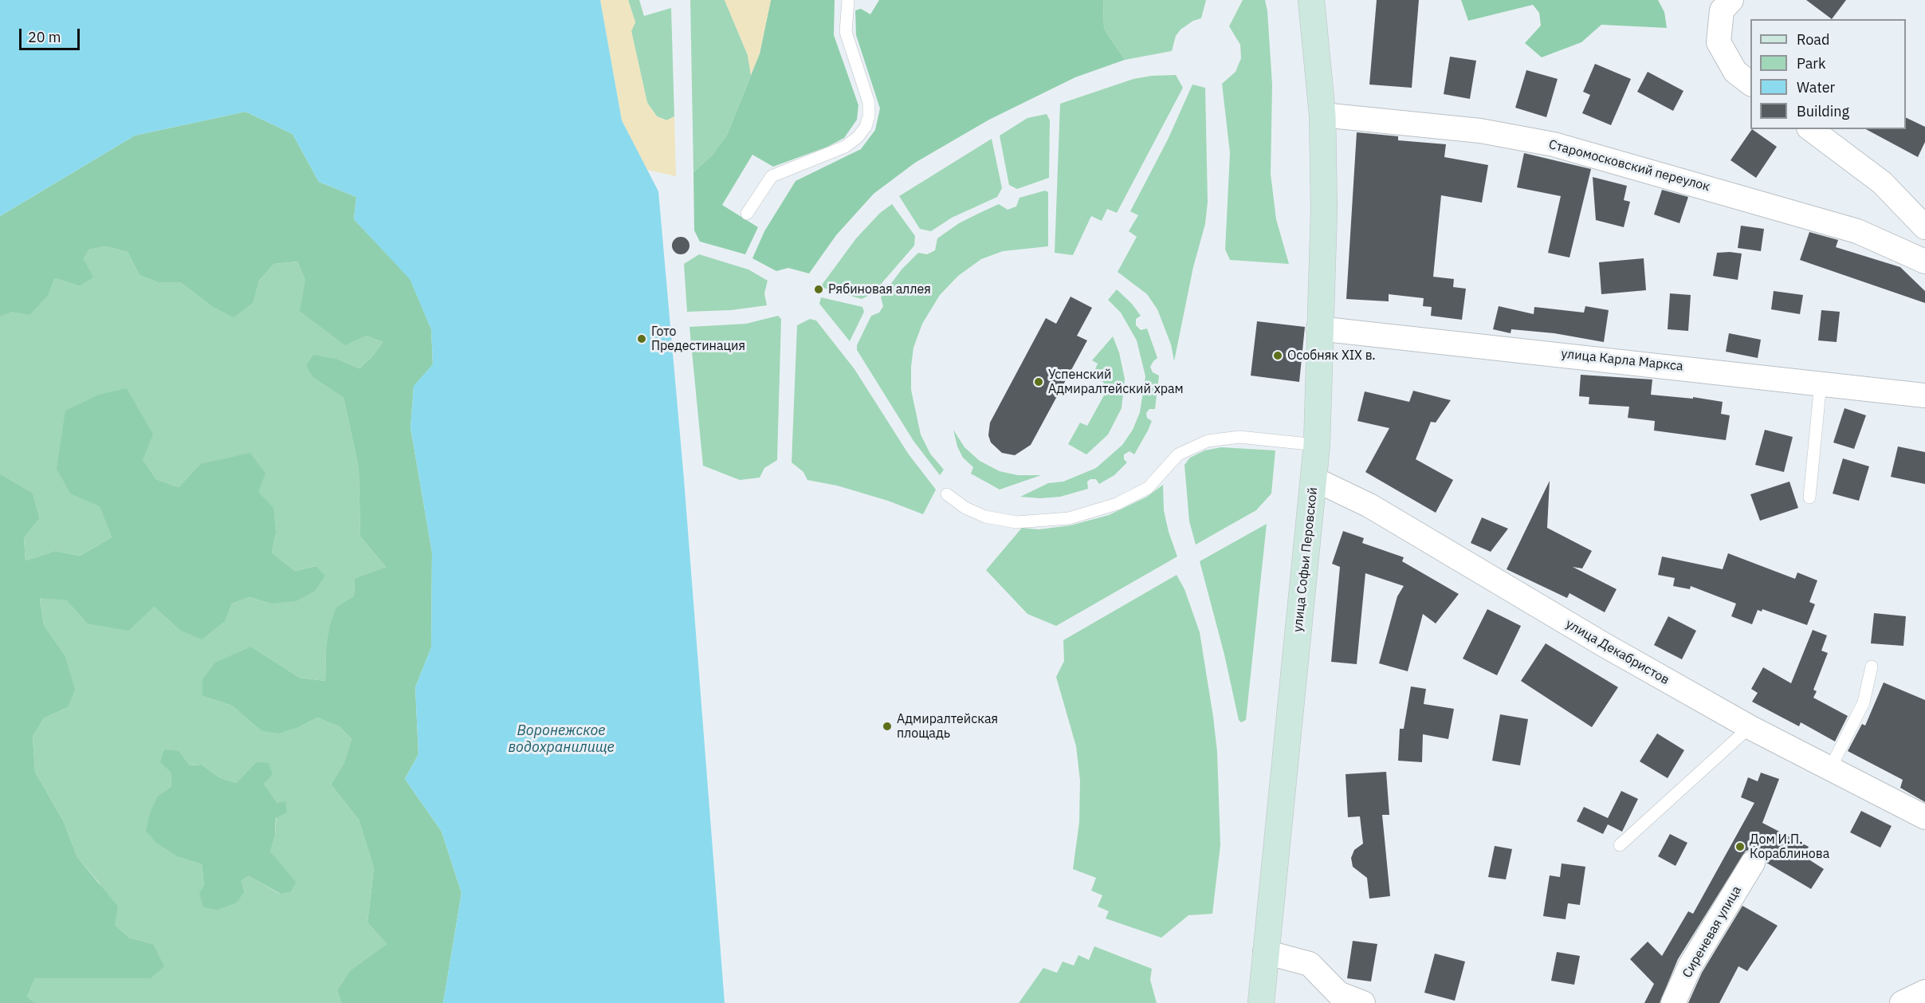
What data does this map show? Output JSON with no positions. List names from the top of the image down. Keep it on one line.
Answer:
{"streets":{"main road":["улица Софьи Перовской"],"street":["Старомосковский переулок","улица Карла Маркса","улица Декабристов","Сиреневая улица"]},"crossings":[["Старомосковский переулок","улица Софьи Перовской"],["улица Карла Маркса","улица Софьи Перовской"],["улица Софьи Перовской","улица Декабристов"]],"water":["Воронежское водохранилище"],"places":["Рябиновая аллея","Гото Предестинация","Особняк XIX в.","Успенский Адмиралтейский храм","Адмиралтейская площадь","Дом И.П. Кораблинова"],"legend":["Road","Park","Water","Building"],"scale_bar":"20 m"}
